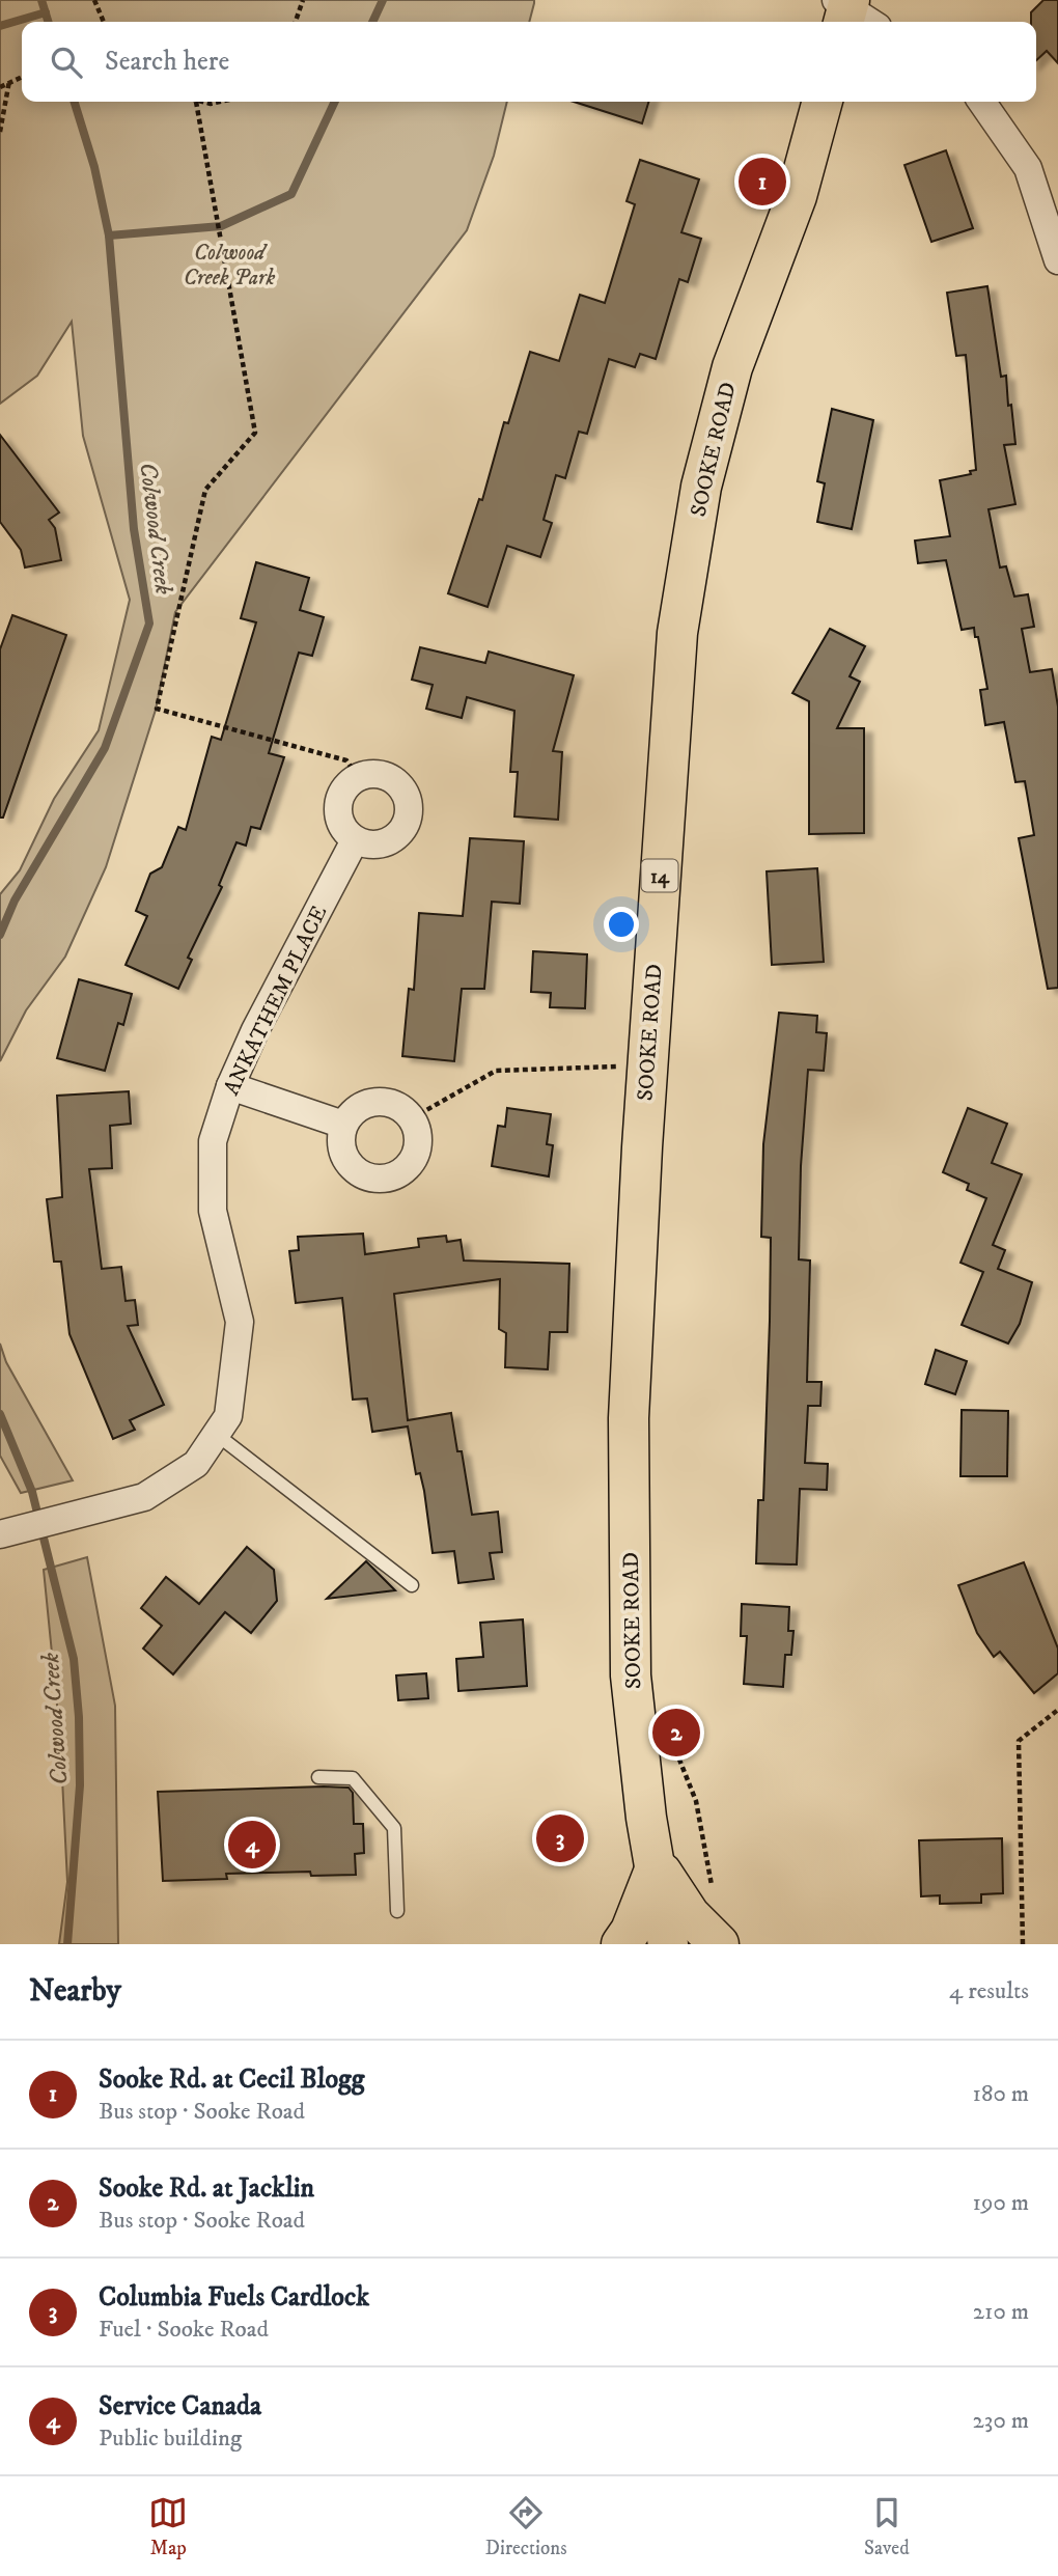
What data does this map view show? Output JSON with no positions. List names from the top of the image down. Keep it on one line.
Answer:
{"streets":{"main road":["SOOKE ROAD","14"],"street":["ANKATHEM PLACE"]},"water":["Colwood Creek"],"parks":["Colwood Creek Park"],"page":{"search":"Search here","pins":["1","2","3","4"],"heading":["Nearby","4 results"],"list":[{"mark":"1","name":"Sooke Rd. at Cecil Blogg","note":"Bus stop · Sooke Road","value":"180 m"},{"mark":"2","name":"Sooke Rd. at Jacklin","note":"Bus stop · Sooke Road","value":"190 m"},{"mark":"3","name":"Columbia Fuels Cardlock","note":"Fuel · Sooke Road","value":"210 m"},{"mark":"4","name":"Service Canada","note":"Public building","value":"230 m"}],"nav":["Map","Directions","Saved"]}}
